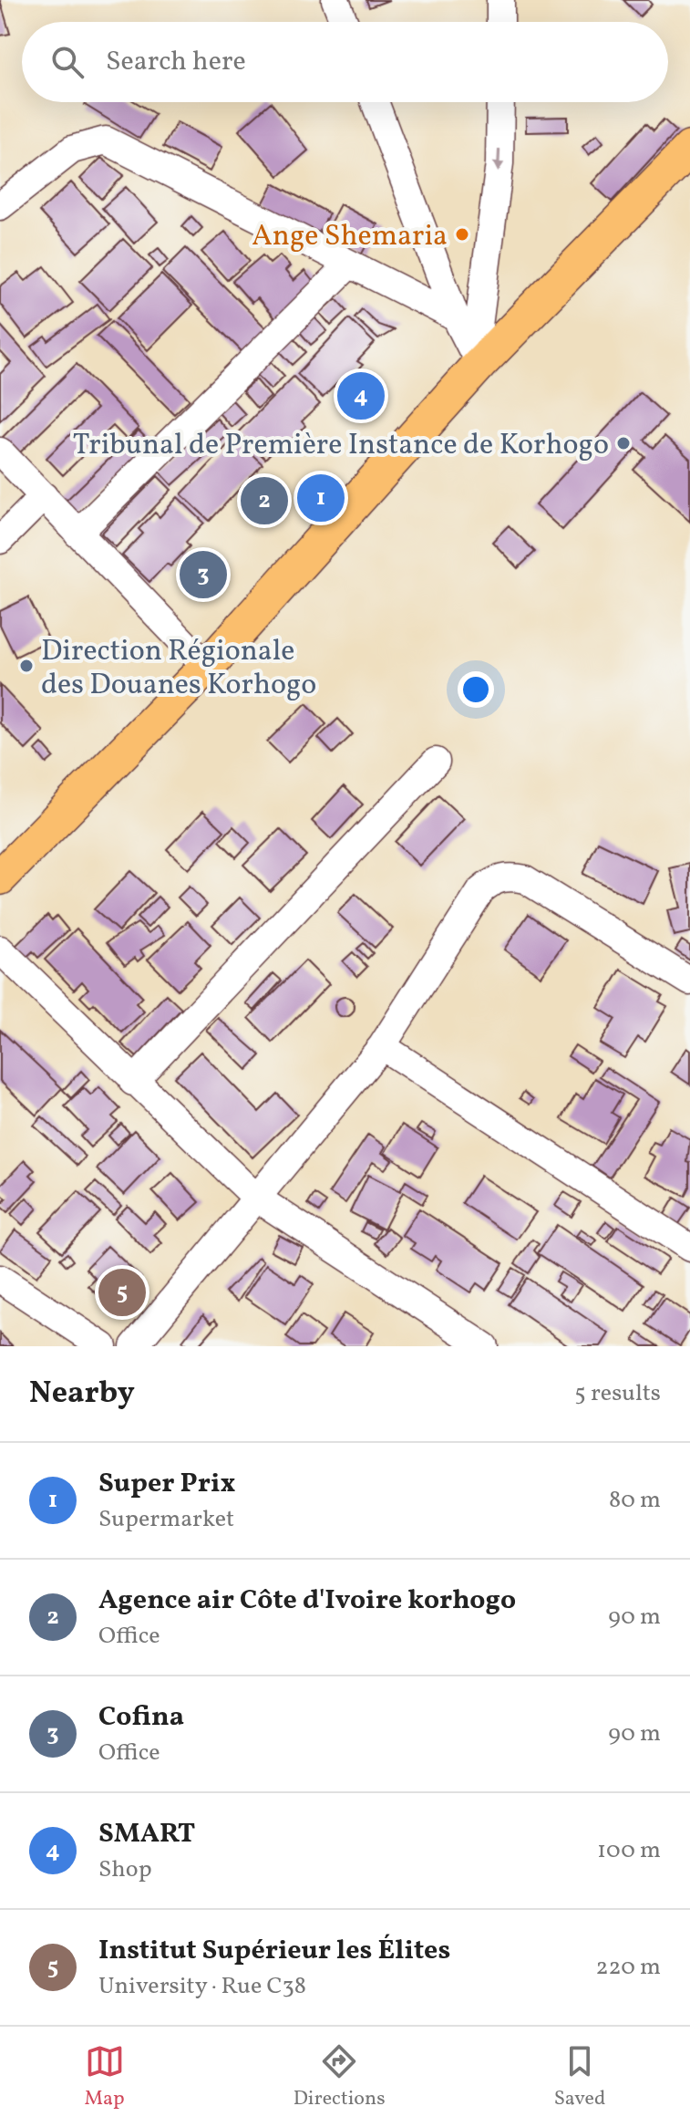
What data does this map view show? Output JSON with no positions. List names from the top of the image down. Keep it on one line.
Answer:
{"places":["Ange Shemaria","Tribunal de Première Instance de Korhogo","Direction Régionale des Douanes Korhogo"],"page":{"search":"Search here","pins":["4","1","2","3","5"],"heading":["Nearby","5 results"],"list":[{"mark":"1","name":"Super Prix","note":"Supermarket","value":"80 m"},{"mark":"2","name":"Agence air Côte d'Ivoire korhogo","note":"Office","value":"90 m"},{"mark":"3","name":"Cofina","note":"Office","value":"90 m"},{"mark":"4","name":"SMART","note":"Shop","value":"100 m"},{"mark":"5","name":"Institut Supérieur les Élites","note":"University · Rue C38","value":"220 m"}],"nav":["Map","Directions","Saved"]}}
